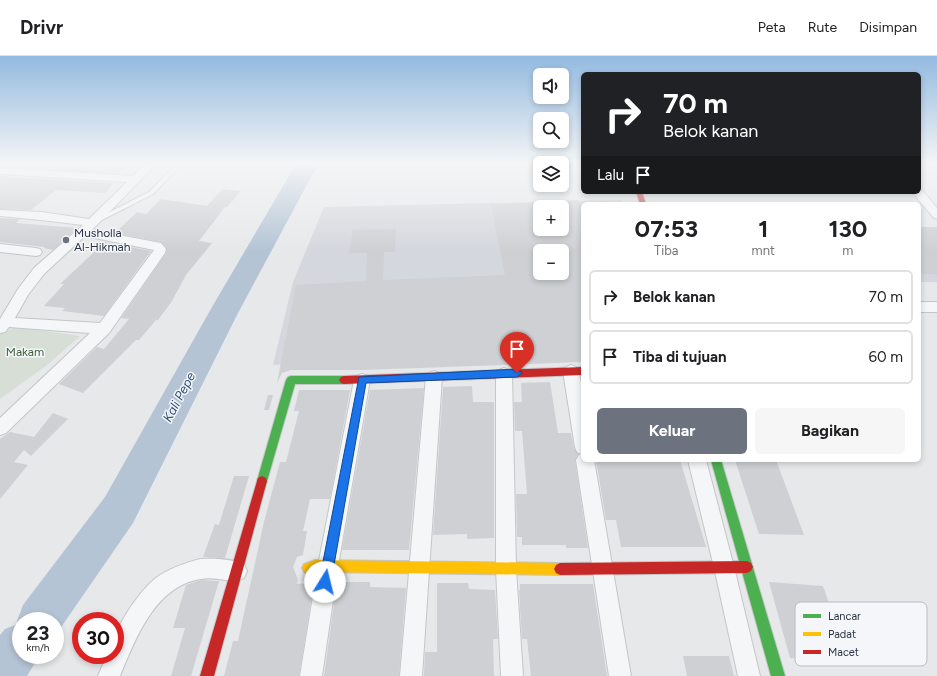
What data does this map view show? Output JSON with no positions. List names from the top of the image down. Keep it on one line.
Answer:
{"water":["Kali Pepe"],"parks":["Makam"],"places":["Musholla Al-Hikmah"],"legend":["Lancar","Padat","Macet"],"page":{"header":"Drivr","nav":["Peta","Rute","Disimpan"],"map_buttons":["+","−"],"turn":["70 m","Belok kanan"],"then":"Lalu","eta":["07:53","Tiba","1","mnt","130","m"],"list":[{"name":"Belok kanan","value":"70 m"},{"name":"Tiba di tujuan","value":"60 m"}],"buttons":["Keluar","Bagikan"],"speed":"23 km/h","limit":"30"}}
